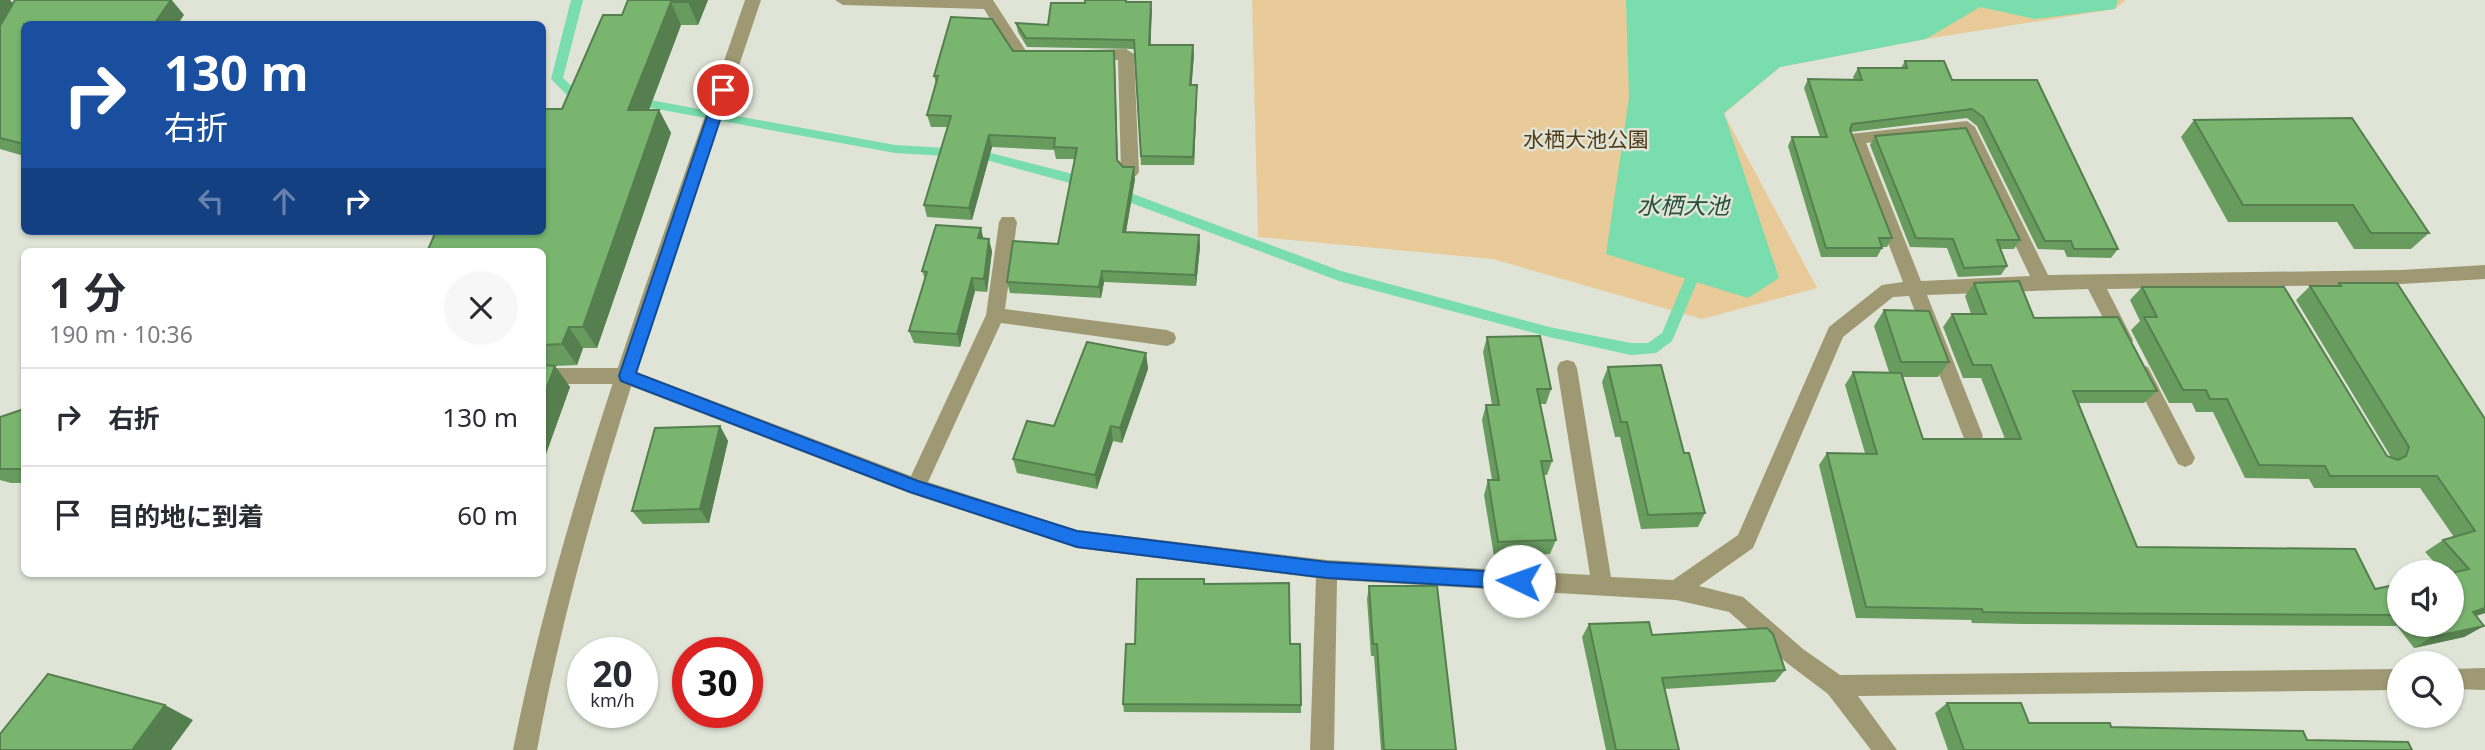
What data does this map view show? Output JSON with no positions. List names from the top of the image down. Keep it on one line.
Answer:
{"water":["水栖大池"],"parks":["水栖大池公園"],"page":{"turn":["130 m","右折"],"heading":["1 分","190 m · 10:36"],"list":[{"name":"右折","value":"130 m"},{"name":"目的地に到着","value":"60 m"}],"speed":"20 km/h","limit":"30"}}
